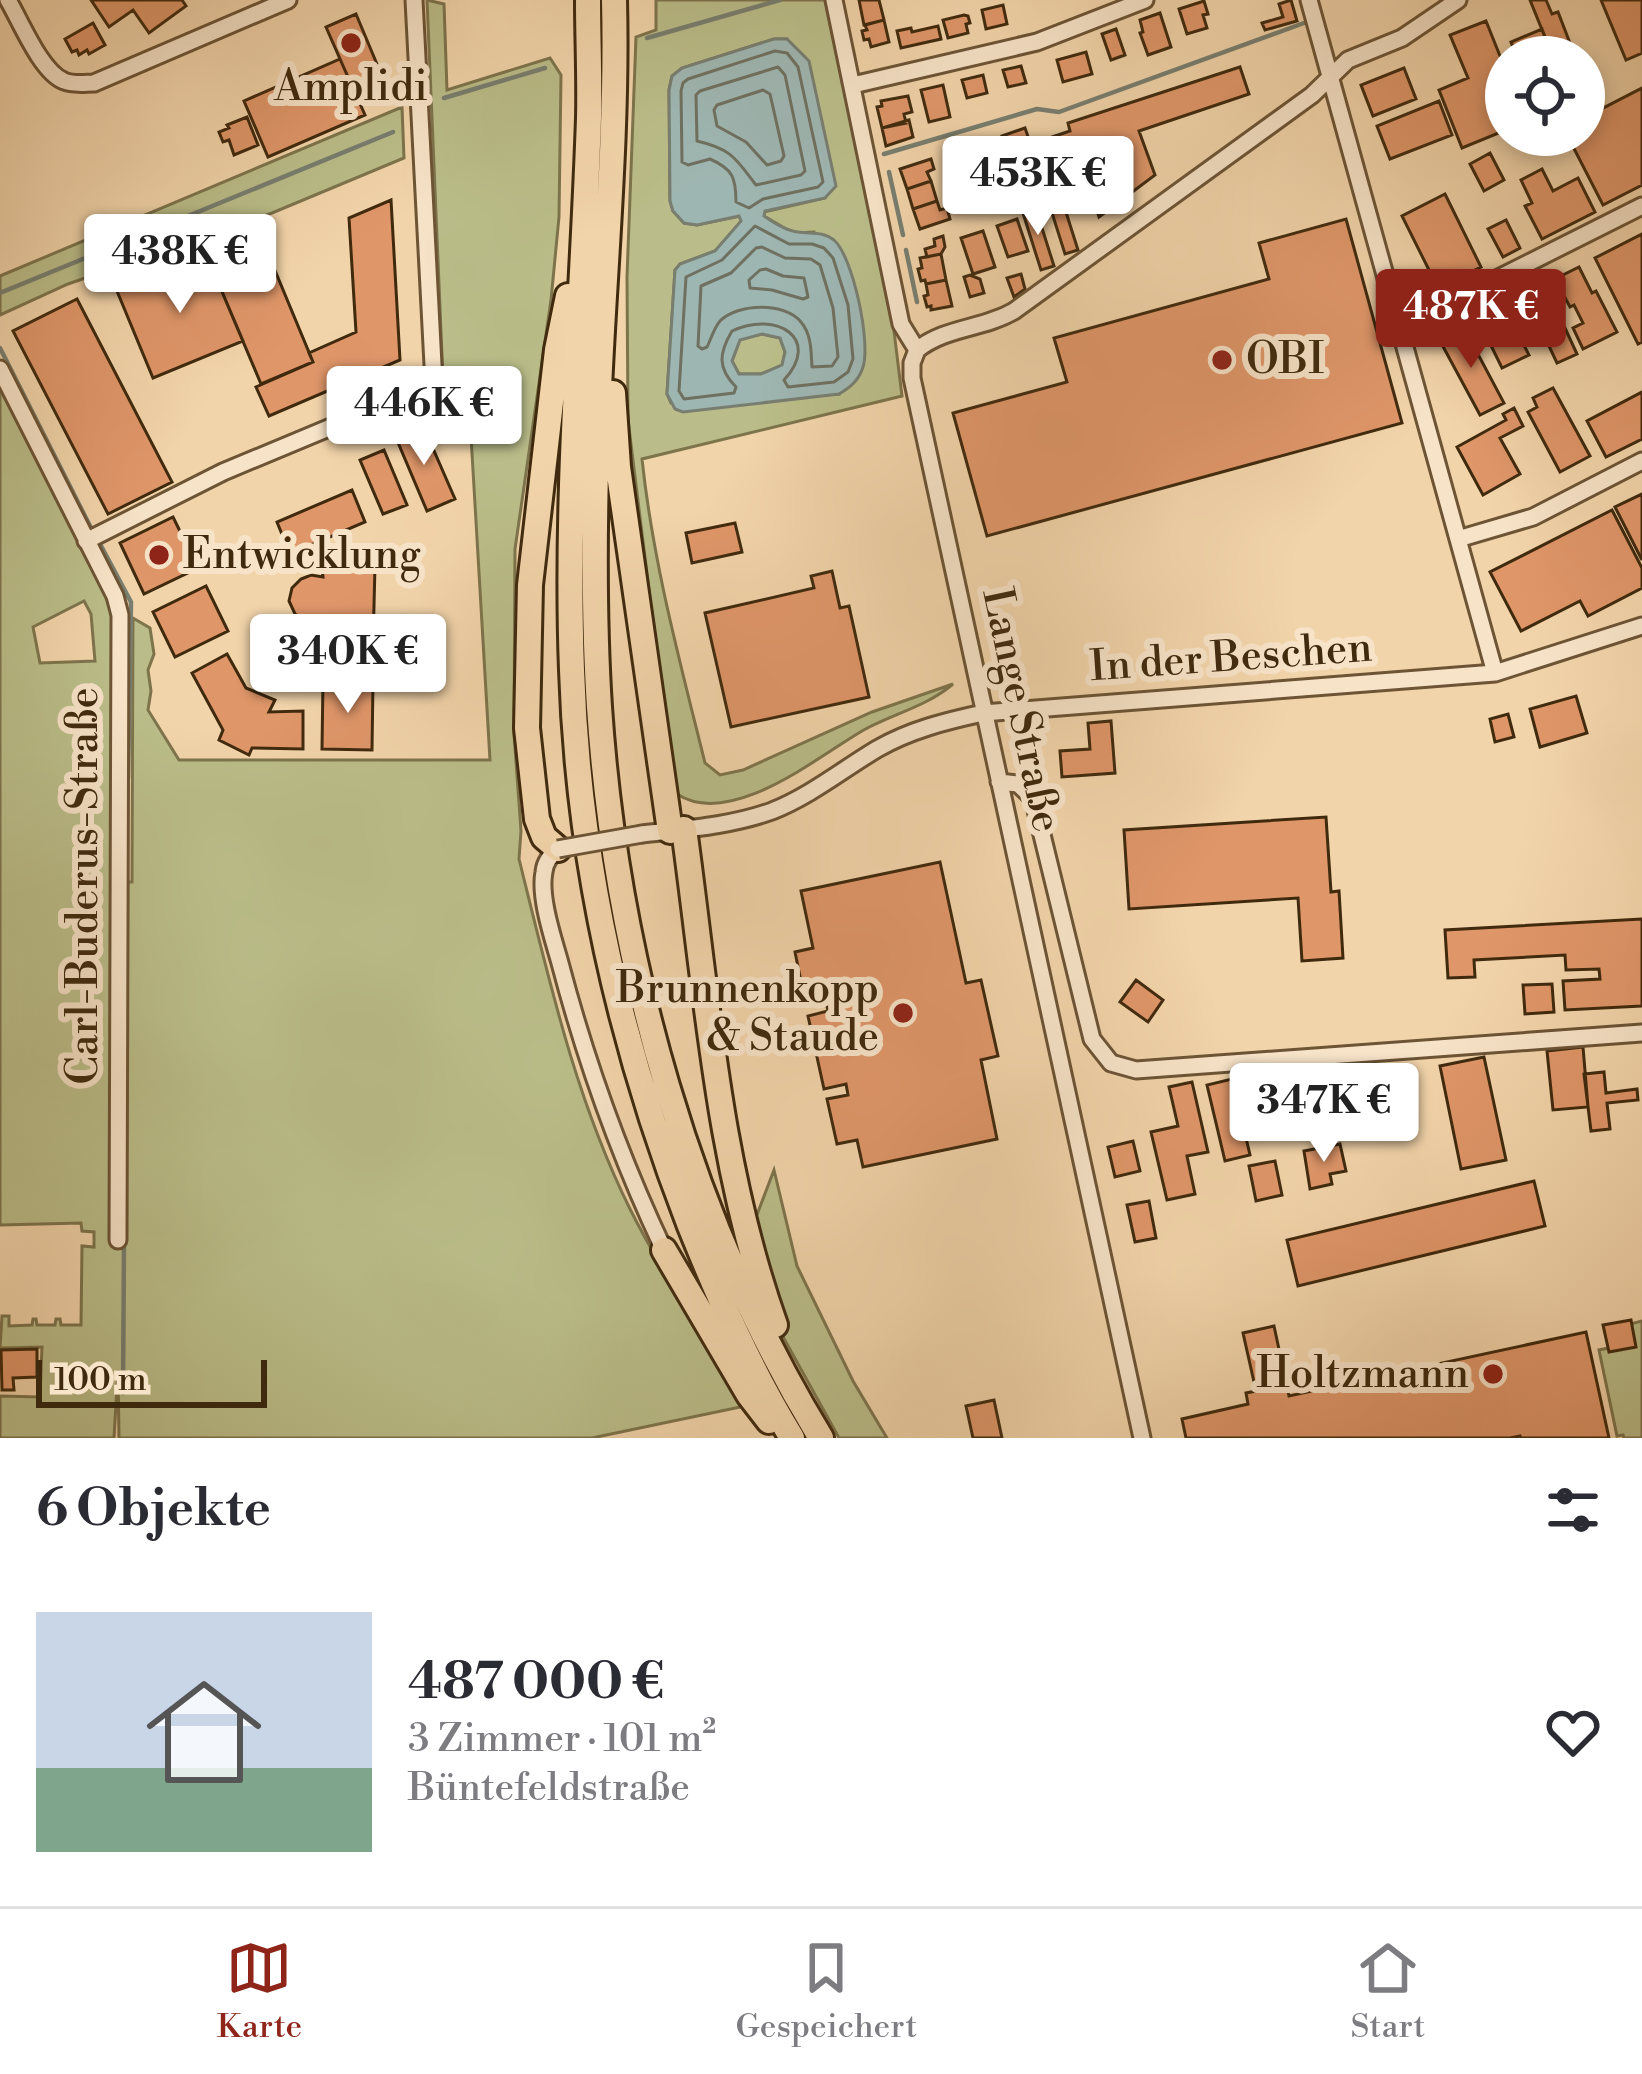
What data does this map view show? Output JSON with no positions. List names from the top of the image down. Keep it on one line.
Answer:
{"streets":{"street":["In der Beschen","Lange Straße","Carl-Buderus-Straße"]},"crossings":[["In der Beschen","Lange Straße"]],"places":["Amplidi","OBI","Entwicklung","Brunnenkopp & Staude","Holtzmann"],"scale_bar":"100 m","page":{"price":["453K €","438K €","487K €","446K €","340K €","347K €"],"scale":"100 m","heading":"6 Objekte","list":[{"name":"487 000 €","note":"3 Zimmer · 101 m² · Büntefeldstraße"}],"tabs":["Karte","Gespeichert","Start"]}}
